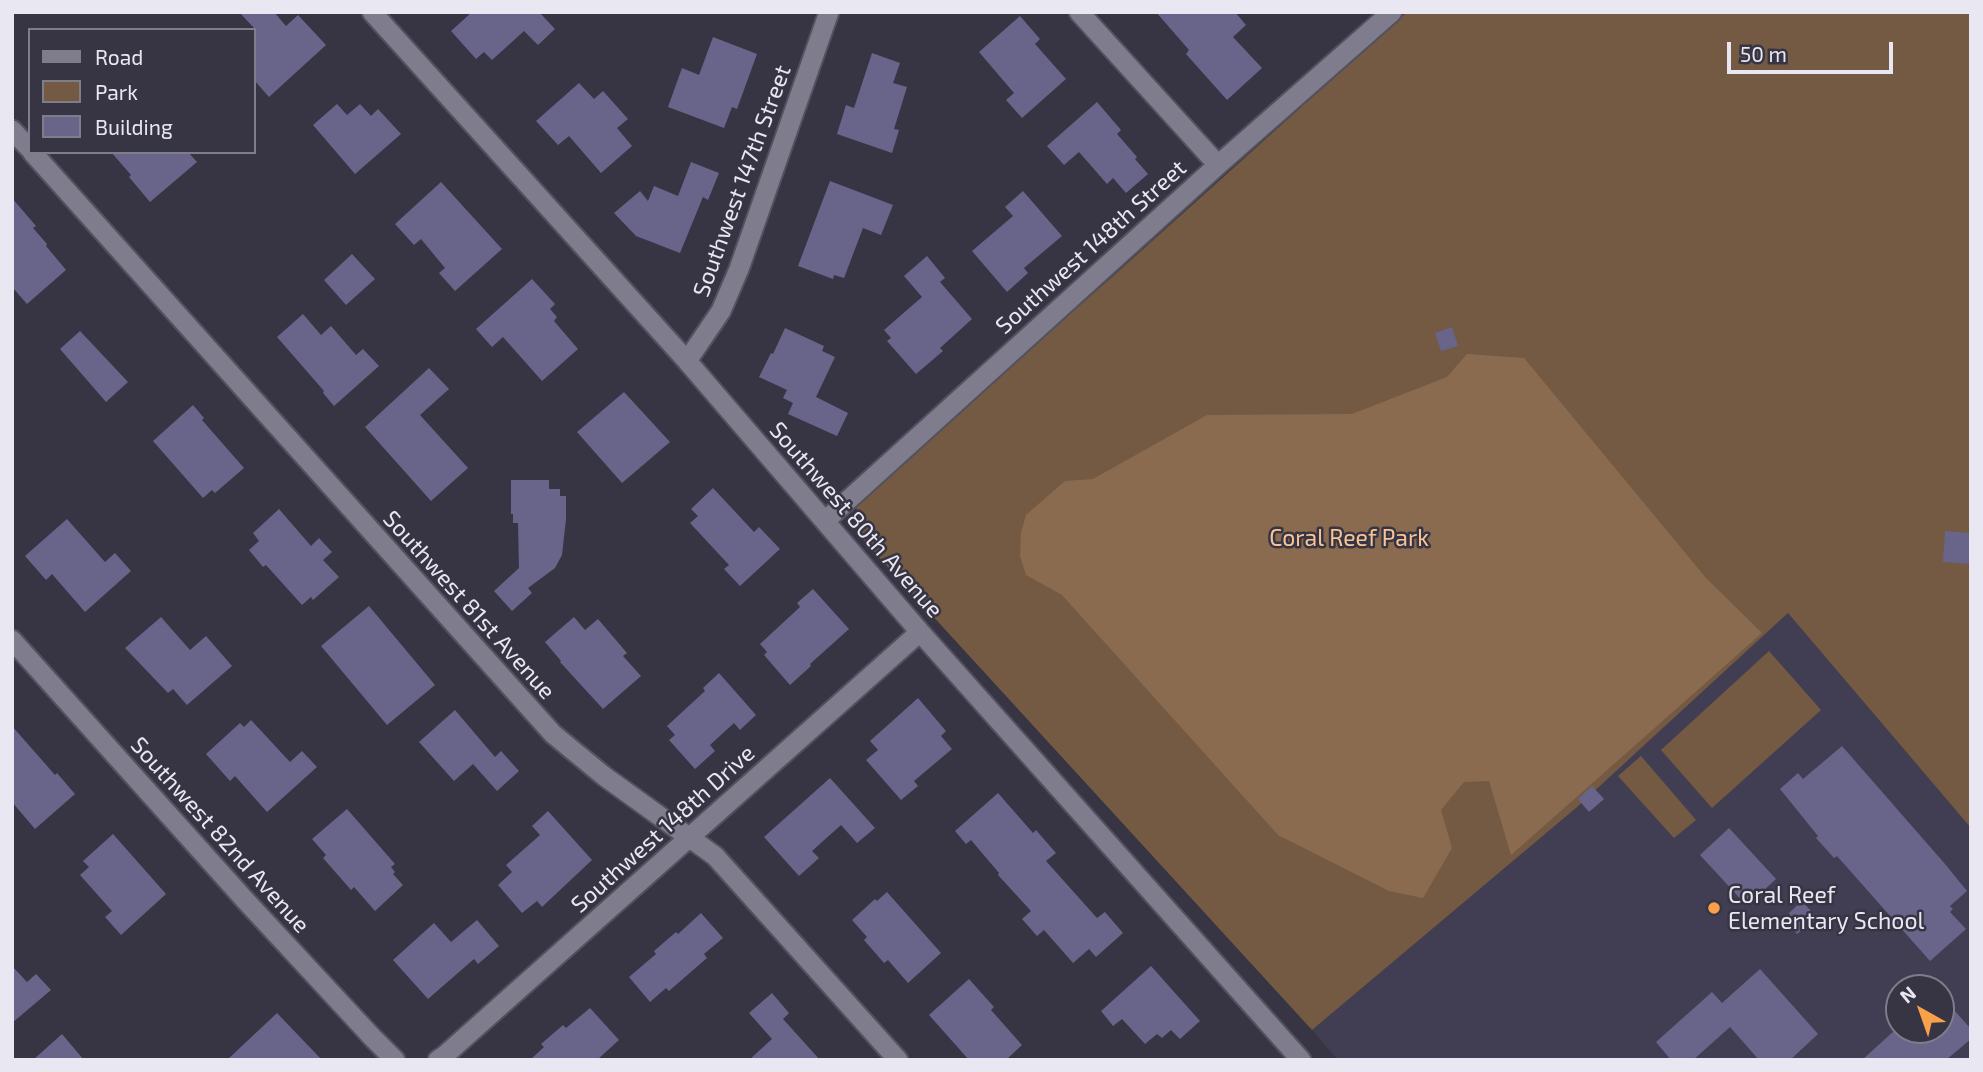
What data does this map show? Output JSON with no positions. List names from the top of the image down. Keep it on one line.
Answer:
{"streets":{"street":["Southwest 147th Street","Southwest 148th Street","Southwest 80th Avenue","Southwest 81st Avenue","Southwest 148th Drive","Southwest 82nd Avenue"]},"crossings":[["Southwest 147th Street","Southwest 80th Avenue"],["Southwest 148th Street","Southwest 80th Avenue"],["Southwest 80th Avenue","Southwest 148th Drive"],["Southwest 81st Avenue","Southwest 148th Drive"]],"parks":["Coral Reef Park"],"places":["Coral Reef Elementary School"],"legend":["Road","Park","Building"],"scale_bar":"50 m","north":"top left"}
